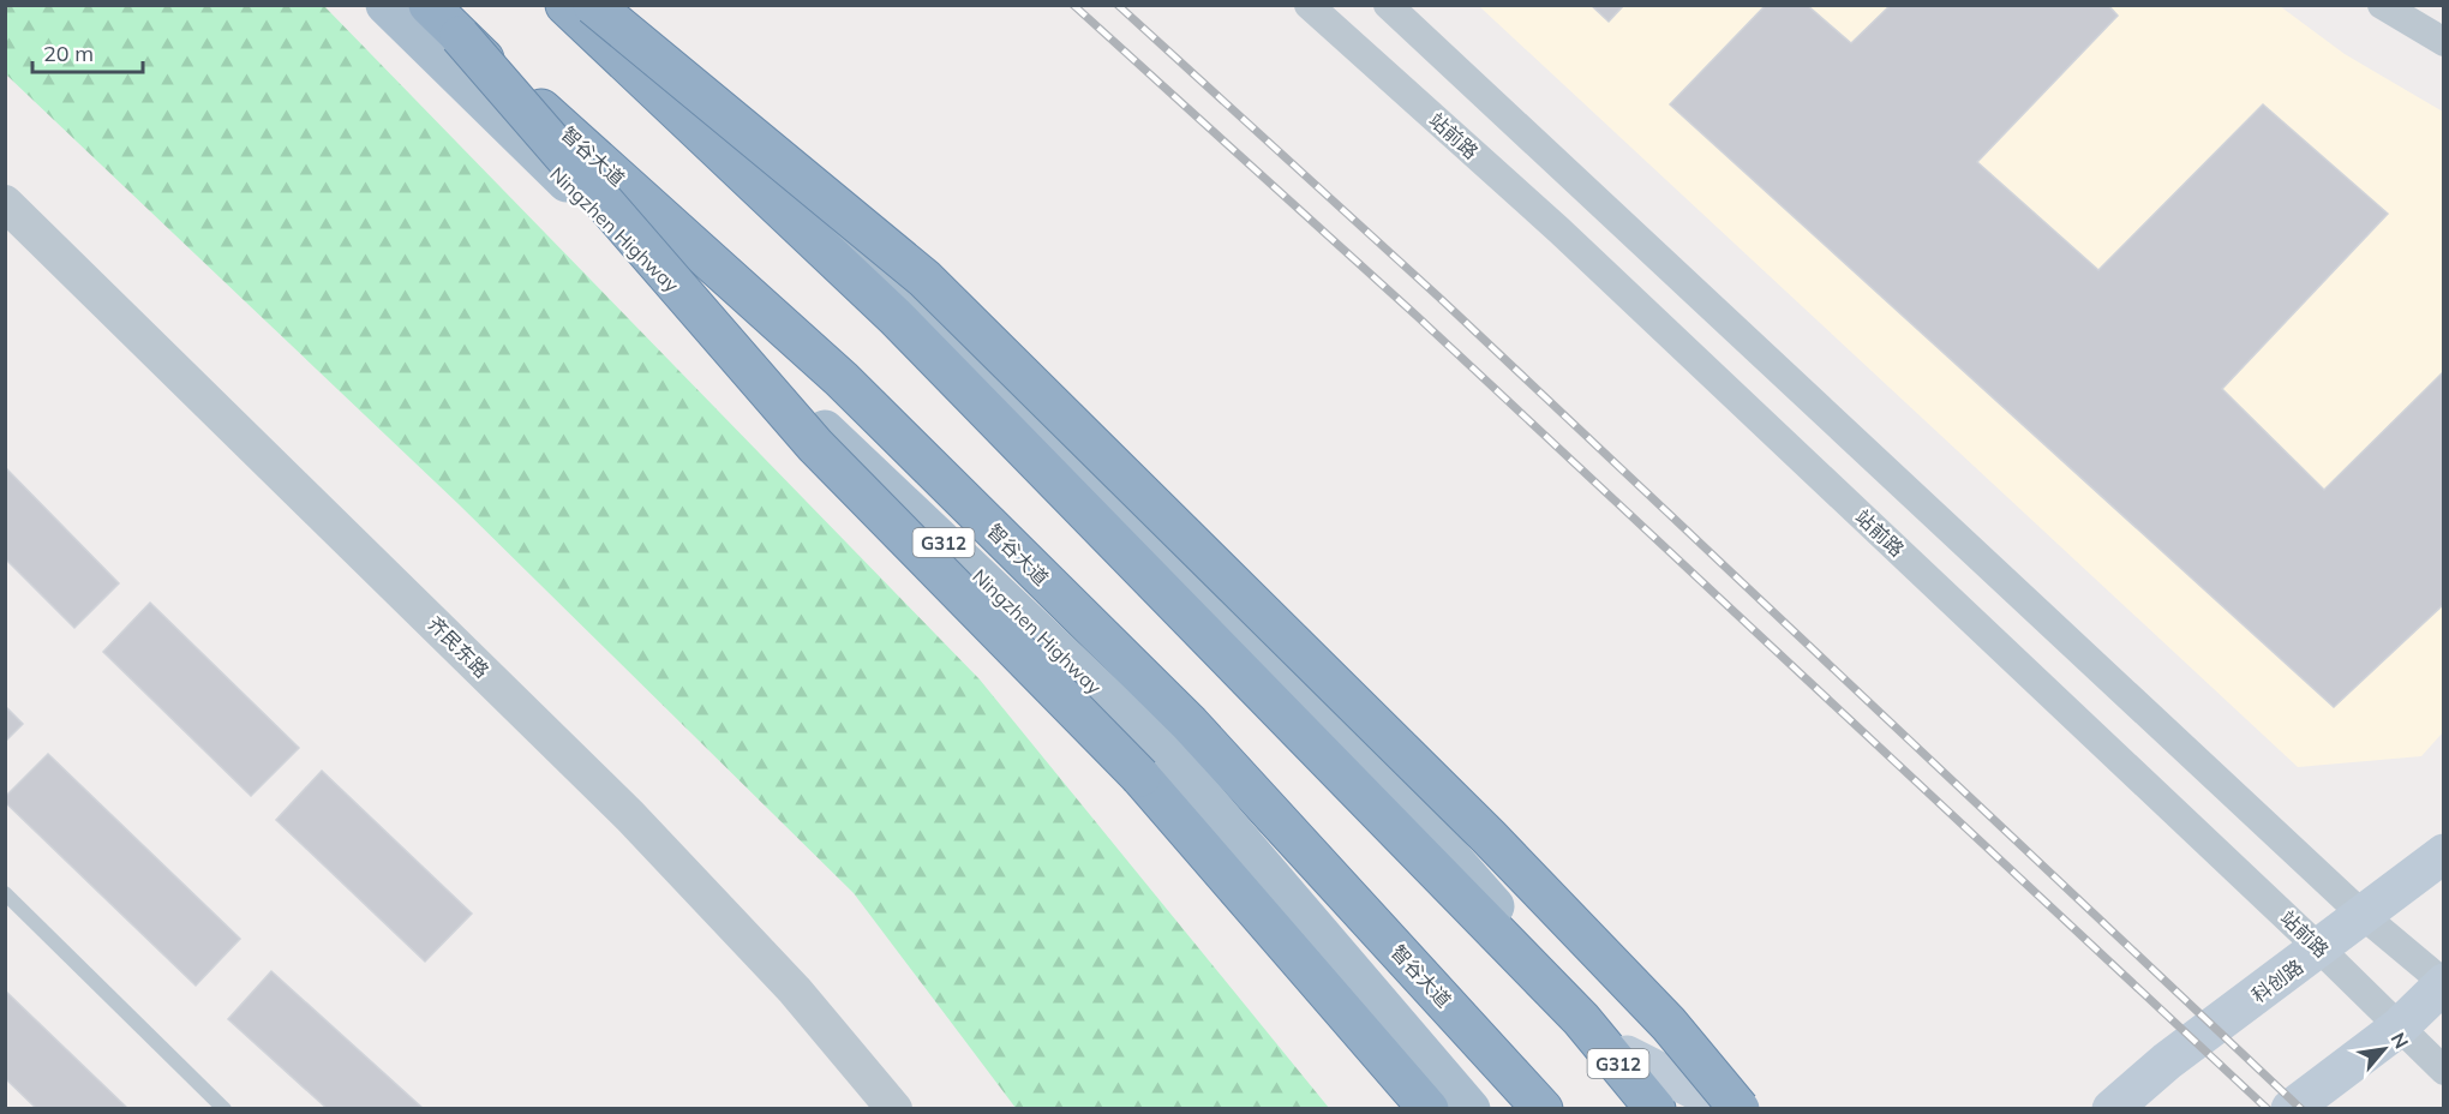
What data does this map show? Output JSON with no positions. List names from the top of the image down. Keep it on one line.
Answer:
{"streets":{"highway":["智谷大道","G312"],"main road":["Ningzhen Highway","科创路"],"street":["站前路","齐民东路"]},"crossings":[["站前路","科创路"],["智谷大道","G312"]],"scale_bar":"20 m","north":"top right"}
